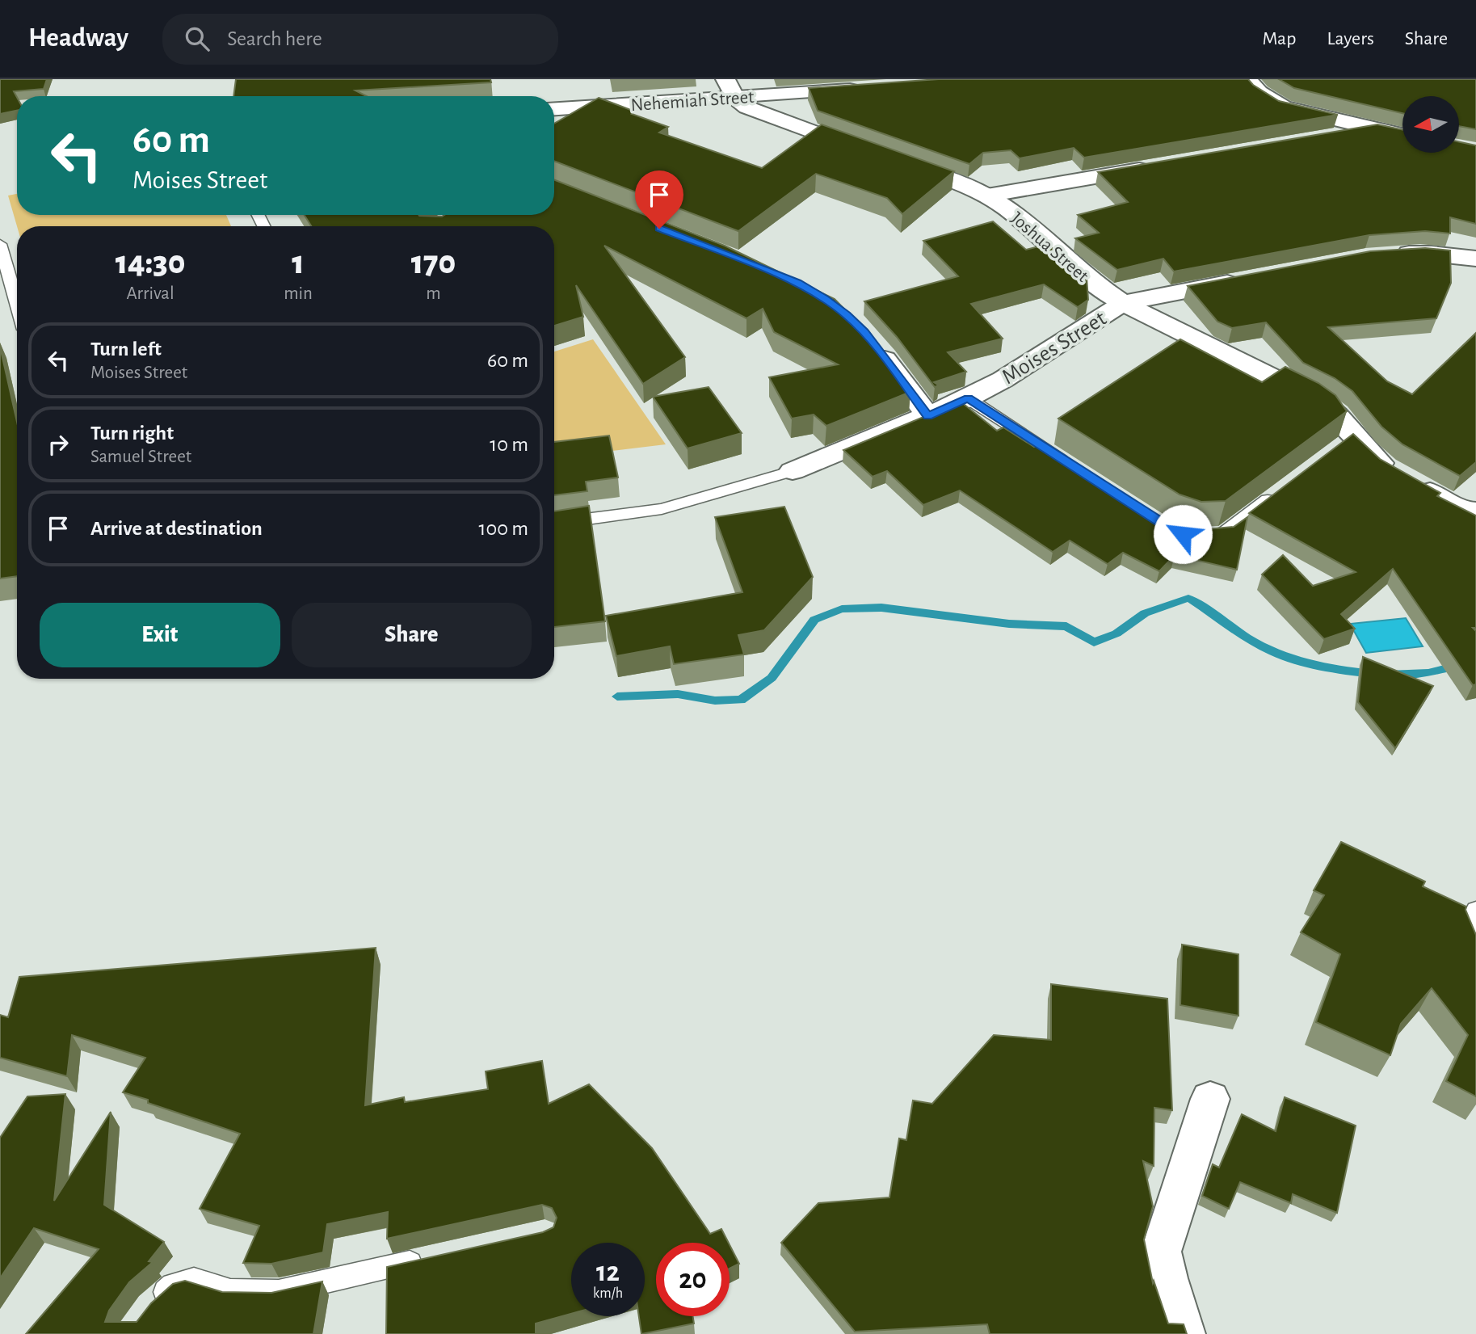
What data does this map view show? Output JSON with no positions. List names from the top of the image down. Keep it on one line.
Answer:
{"streets":{"street":["Nehemiah Street","Joshua Street","Moises Street"]},"crossings":[["Joshua Street","Moises Street"]],"north":"left","page":{"header":"Headway","search":"Search here","nav":["Map","Layers","Share"],"turn":["60 m","Moises Street"],"eta":["14:30","Arrival","1","min","170","m"],"list":[{"name":"Turn left","note":"Moises Street","value":"60 m"},{"name":"Turn right","note":"Samuel Street","value":"10 m"},{"name":"Arrive at destination","value":"100 m"}],"buttons":["Exit","Share"],"speed":"12 km/h","limit":"20"}}
